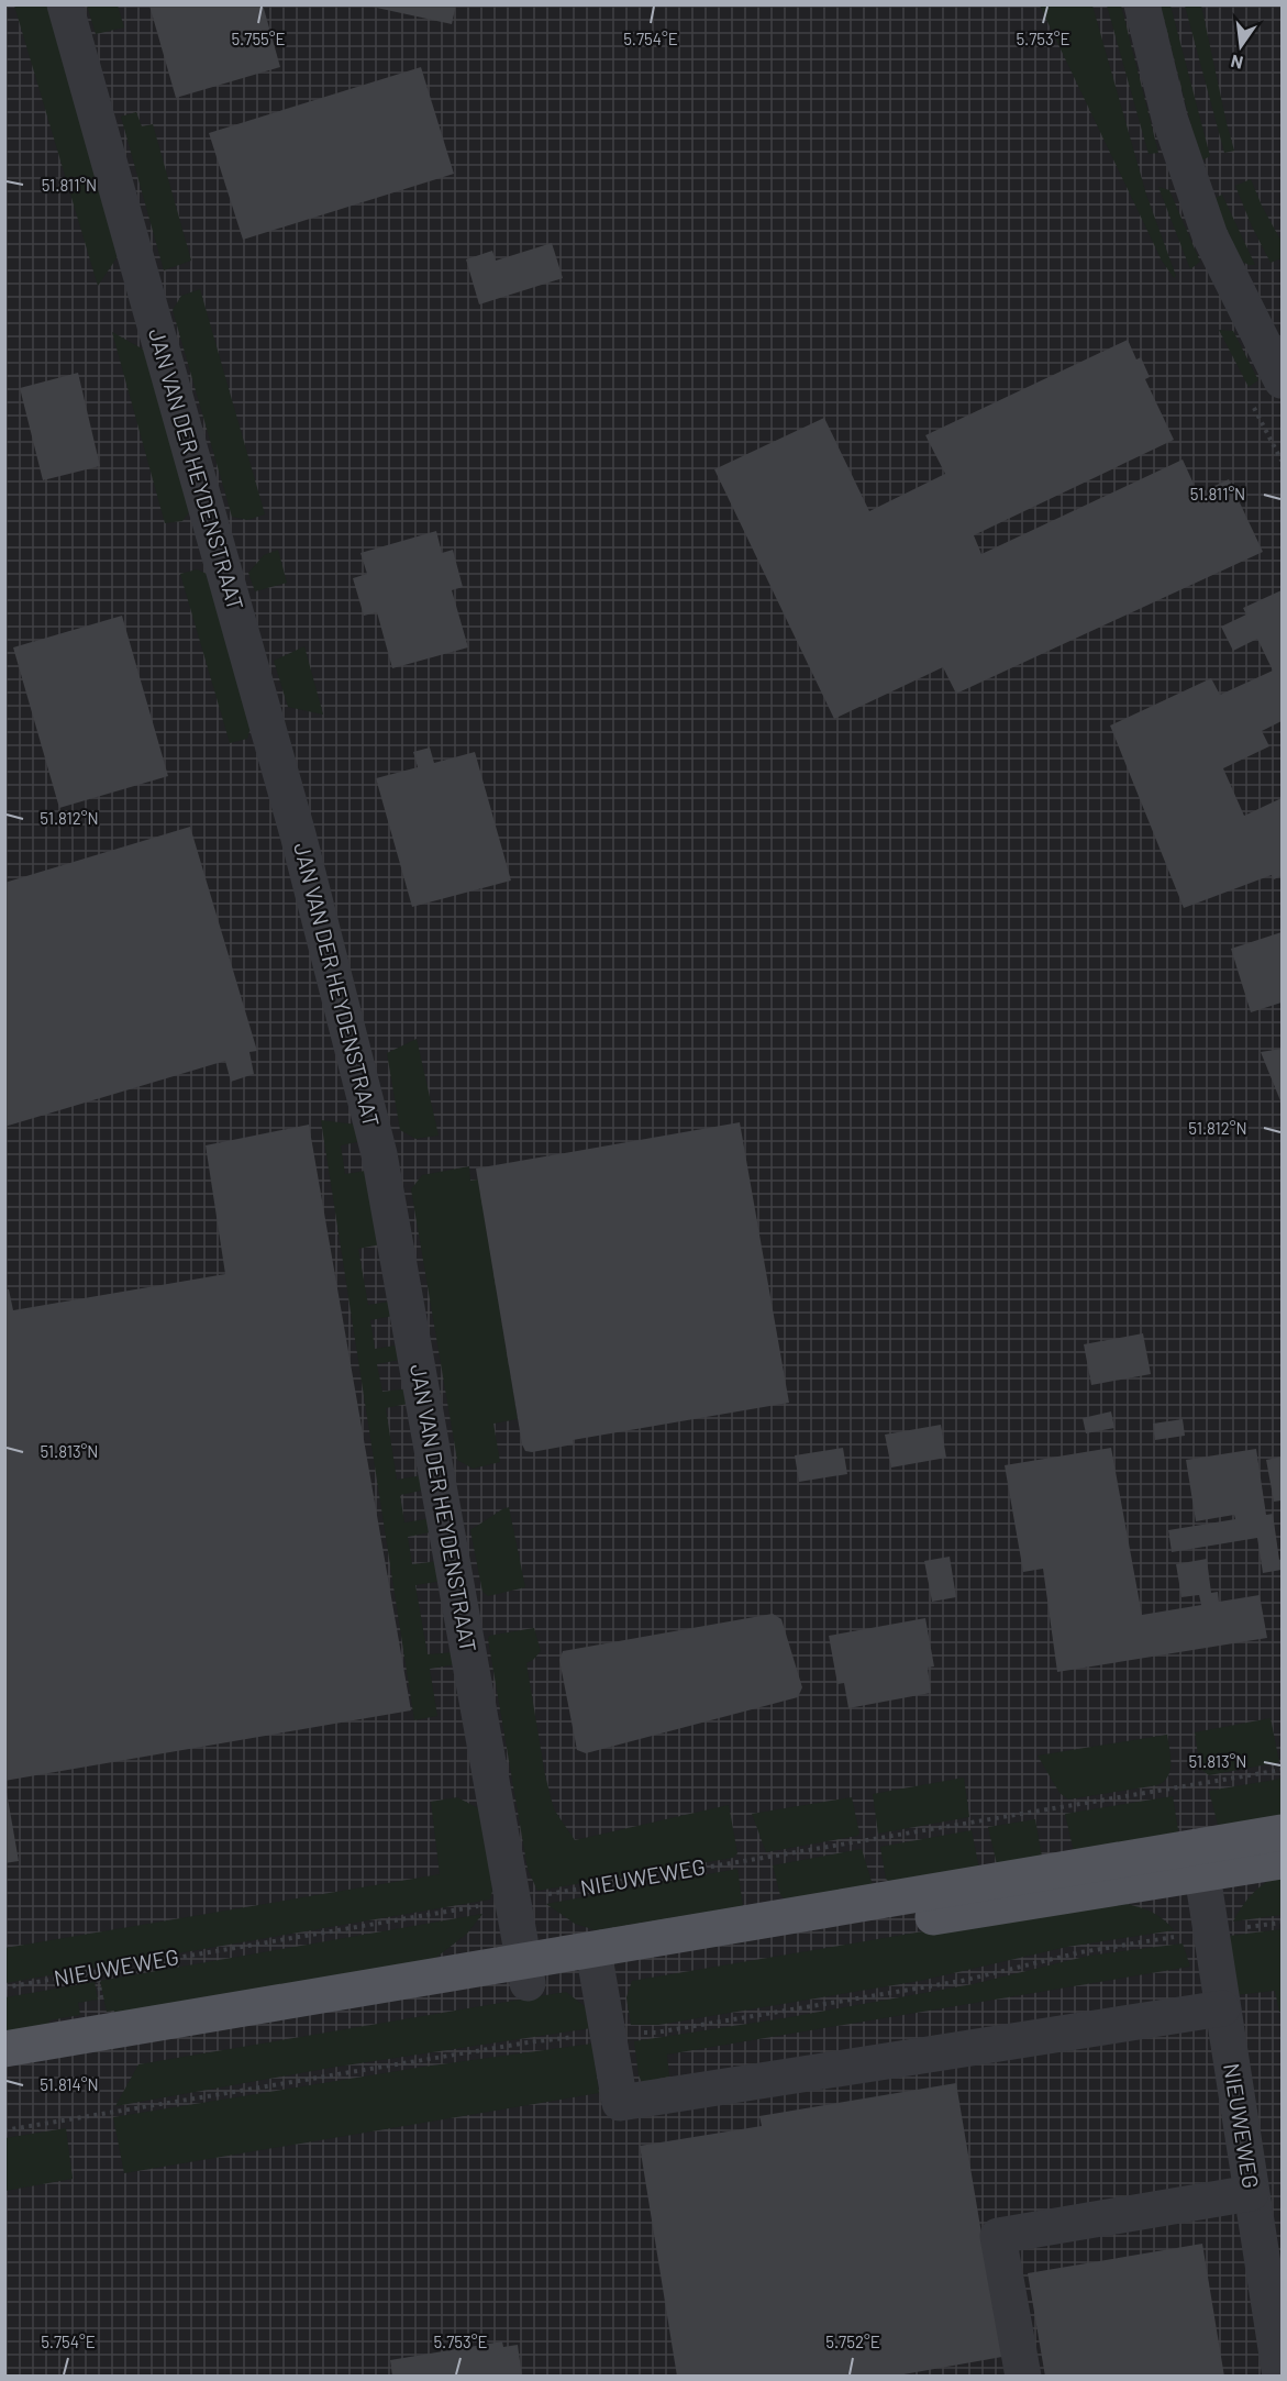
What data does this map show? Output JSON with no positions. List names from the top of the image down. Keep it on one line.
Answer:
{"streets":{"street":["JAN VAN DER HEYDENSTRAAT","NIEUWEWEG"]},"crossings":[["JAN VAN DER HEYDENSTRAAT","NIEUWEWEG"]],"north":"bottom","coordinates":["5.755°E","5.754°E","5.753°E","51.811°N","51.812°N","51.813°N","51.814°N","5.752°E"]}
